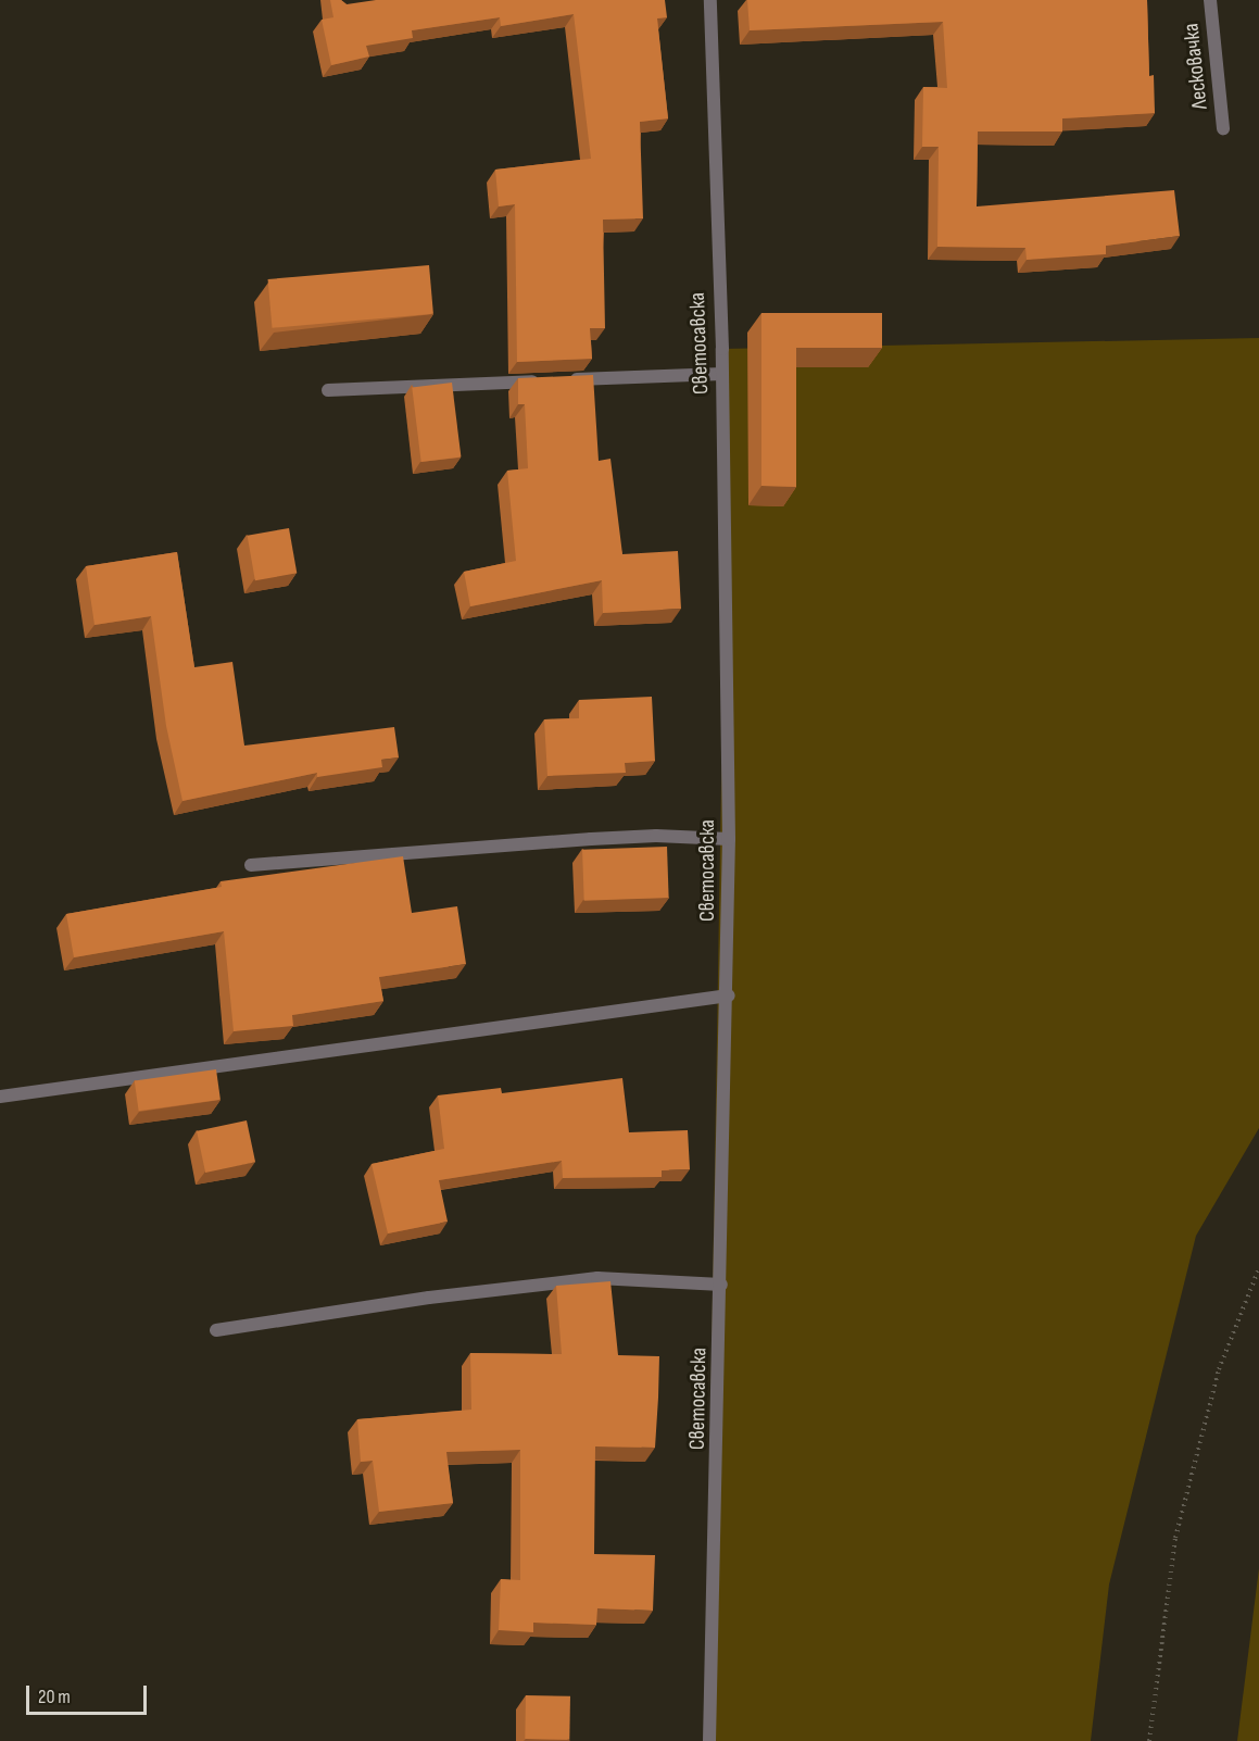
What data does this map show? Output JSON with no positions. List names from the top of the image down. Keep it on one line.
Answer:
{"streets":{"street":["Лесковачка","Светосавска"]},"scale_bar":"20 m"}
